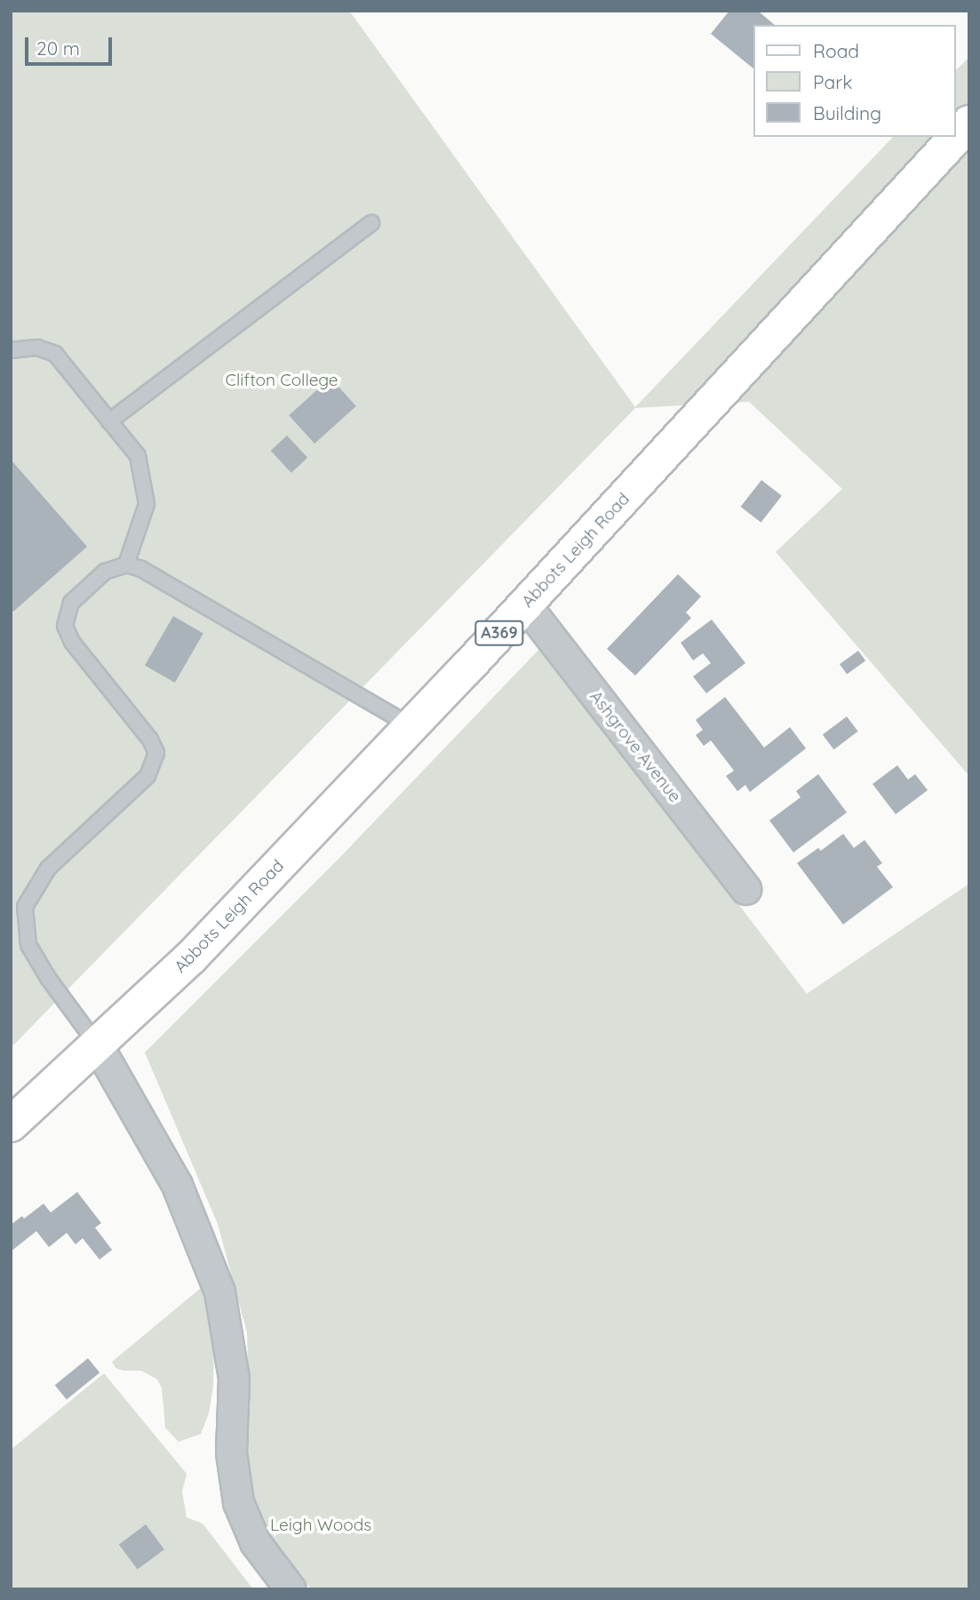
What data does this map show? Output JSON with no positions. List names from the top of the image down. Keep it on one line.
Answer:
{"streets":{"main road":["Abbots Leigh Road","A369"],"street":["Ashgrove Avenue"]},"crossings":[["Abbots Leigh Road","Ashgrove Avenue"]],"parks":["Clifton College","Leigh Woods"],"legend":["Road","Park","Building"],"scale_bar":"20 m"}
